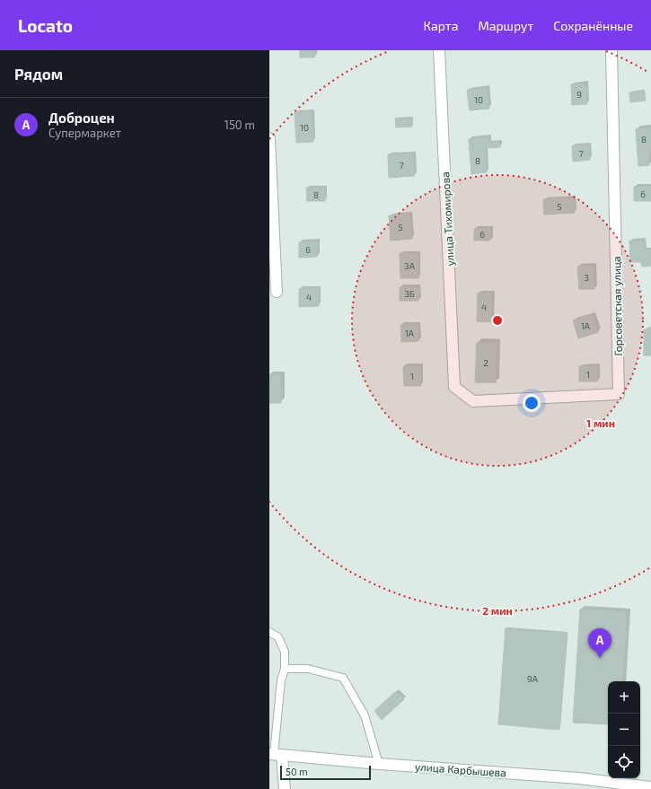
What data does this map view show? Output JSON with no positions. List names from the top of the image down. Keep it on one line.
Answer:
{"streets":{"street":["улица Тихомирова","Горсоветская улица","улица Карбышева"]},"crossings":[["улица Тихомирова","Горсоветская улица"]],"house_numbers":["9","10","10","8","7","8","7","6","8","5","5","6","6","3А","3","3Б","4","4","1А","1А","2","1","1","9А"],"scale_bar":"50 m","page":{"header":"Locato","nav":["Карта","Маршрут","Сохранённые"],"heading":"Рядом","list":[{"mark":"A","name":"Доброцен","note":"Супермаркет","value":"150 m"}],"pins":"A","map_buttons":["+","−"],"scale":"50 m"},"rings":["1 мин","2 мин"]}
